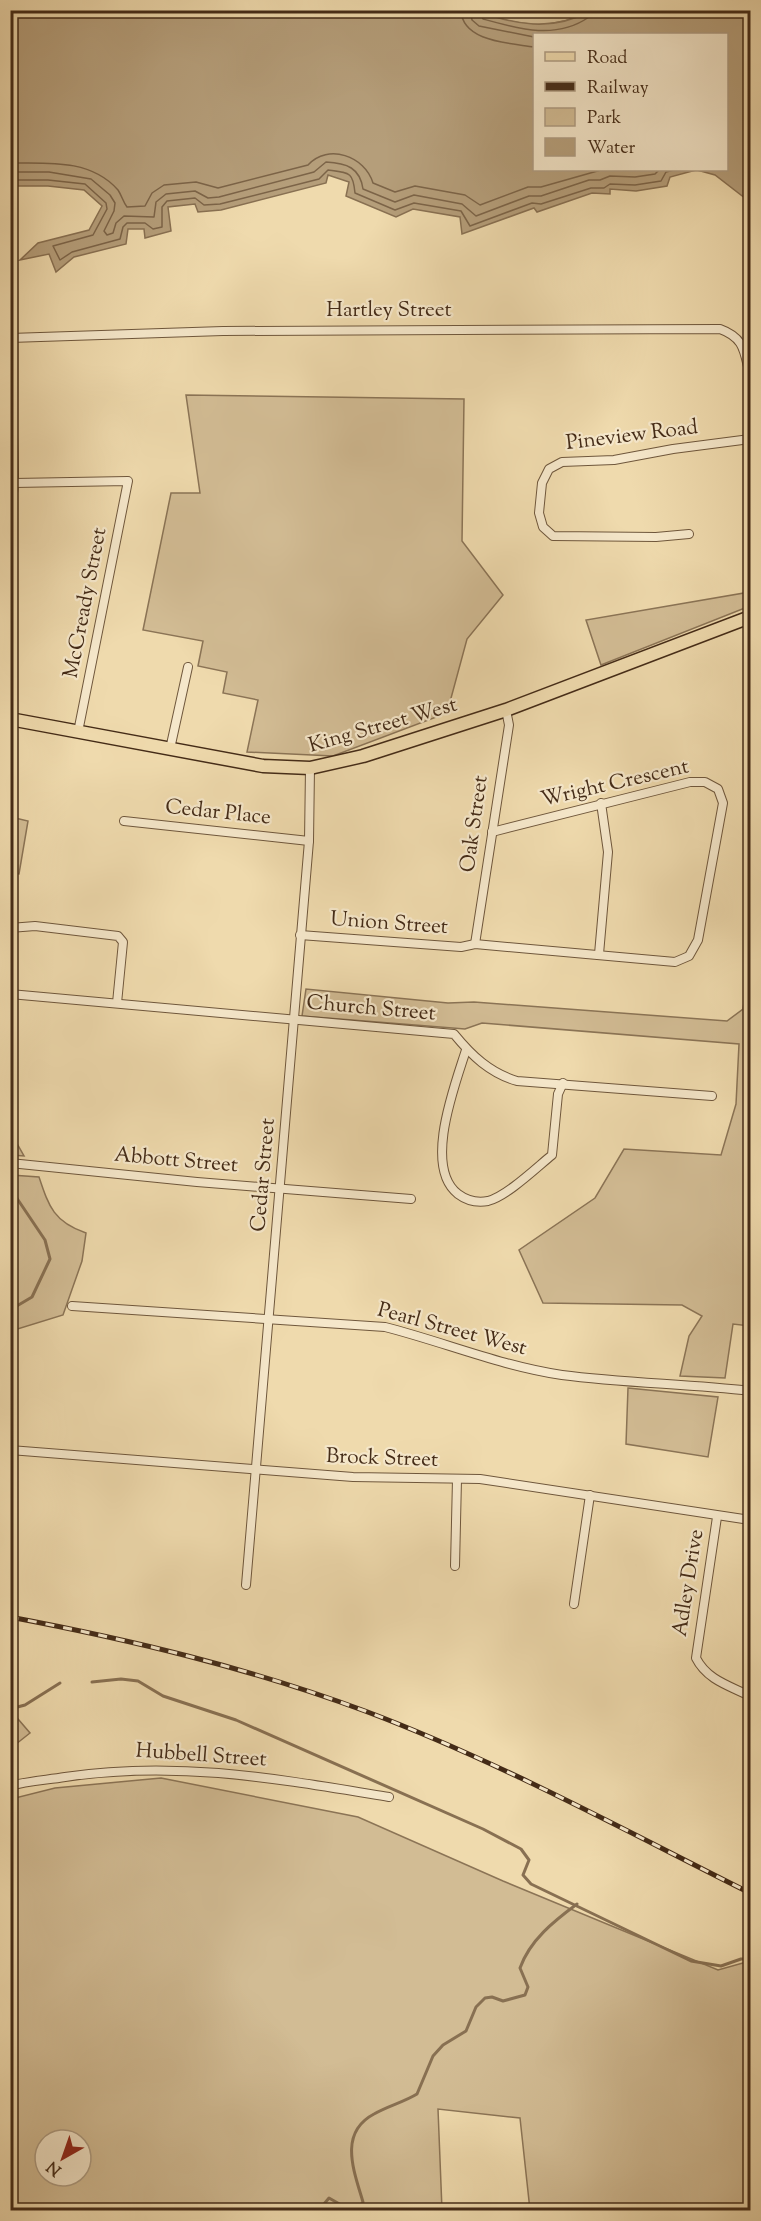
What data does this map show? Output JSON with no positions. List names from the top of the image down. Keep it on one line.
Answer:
{"streets":{"main road":["King Street West"],"street":["Hartley Street","Pineview Road","McCready Street","Wright Crescent","Cedar Place","Oak Street","Union Street","Church Street","Abbott Street","Cedar Street","Pearl Street West","Brock Street","Adley Drive","Hubbell Street"]},"crossings":[["McCready Street","King Street West"],["King Street West","Oak Street"],["King Street West","Cedar Street"],["Wright Crescent","Oak Street"],["Wright Crescent","Union Street"],["Cedar Place","Cedar Street"],["Oak Street","Union Street"],["Union Street","Cedar Street"],["Church Street","Cedar Street"],["Abbott Street","Cedar Street"],["Cedar Street","Pearl Street West"],["Cedar Street","Brock Street"],["Brock Street","Adley Drive"]],"legend":["Road","Railway","Park","Water"],"north":"bottom left"}
